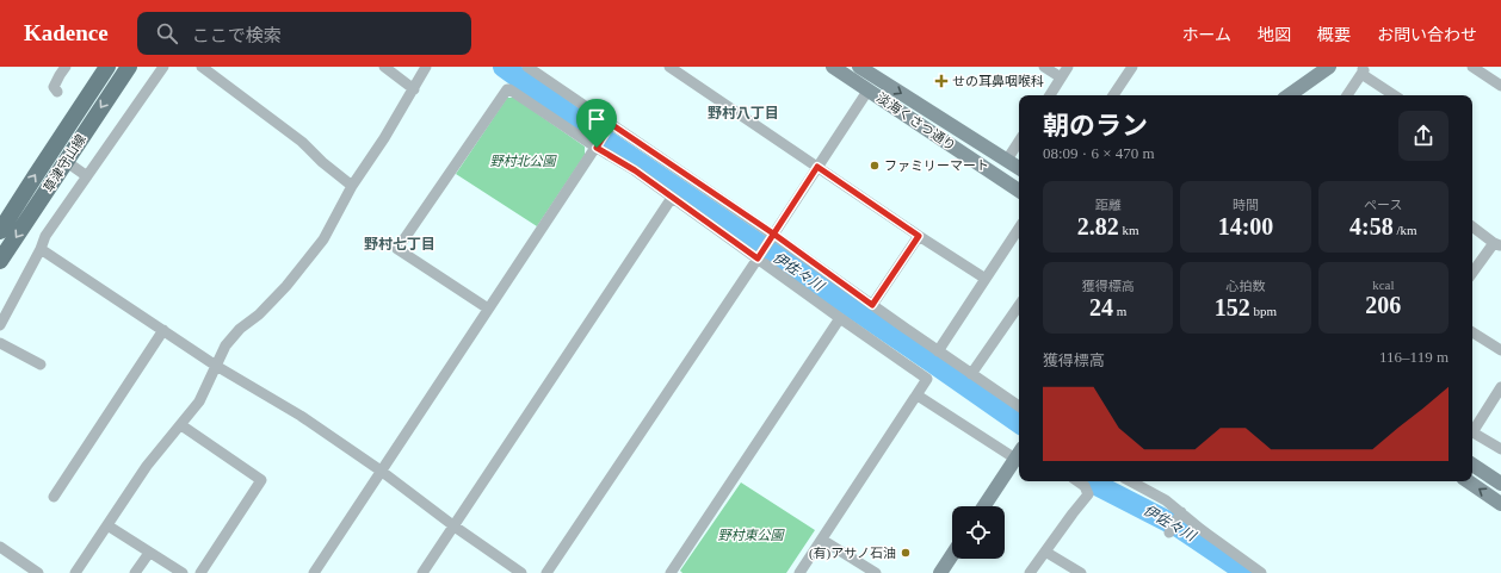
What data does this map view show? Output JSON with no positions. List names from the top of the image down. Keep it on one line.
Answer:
{"streets":{"main road":["草津守山線"],"street":["淡海くさつ通り"]},"districts":["野村八丁目","野村七丁目"],"water":["伊佐々川"],"parks":["野村北公園","野村東公園"],"places":{"health":["せの耳鼻咽喉科"],"other":["ファミリーマート","(有)アサノ石油"]},"page":{"header":"Kadence","search":"ここで検索","nav":["ホーム","地図","概要","お問い合わせ"],"heading":["朝のラン","08:09 · 6 × 470 m"],"stats":[["距離","2.82 km"],["時間","14:00"],["ペース","4:58 /km"],["獲得標高","24 m"],["心拍数","152 bpm"],["kcal","206"]],"chart":["獲得標高","116–119 m"]}}
